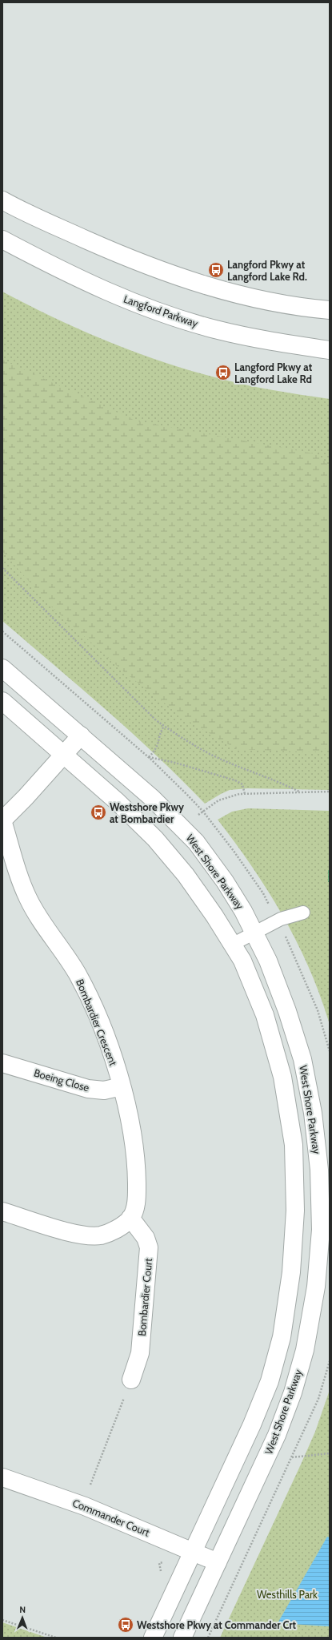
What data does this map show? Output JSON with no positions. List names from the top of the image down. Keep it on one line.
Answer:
{"streets":{"main road":["Langford Parkway","West Shore Parkway","Bombardier Crescent","Boeing Close","Bombardier Court","Commander Court"]},"crossings":[["West Shore Parkway","Bombardier Crescent"],["West Shore Parkway","Commander Court"],["Bombardier Crescent","Boeing Close"],["Bombardier Crescent","Bombardier Court"]],"parks":["Westhills Park"],"places":{"bus stop":["Langford Pkwy at Langford Lake Rd.","Langford Pkwy at Langford Lake Rd","Westshore Pkwy at Bombardier","Westshore Pkwy at Commander Crt"]},"north":"top"}
